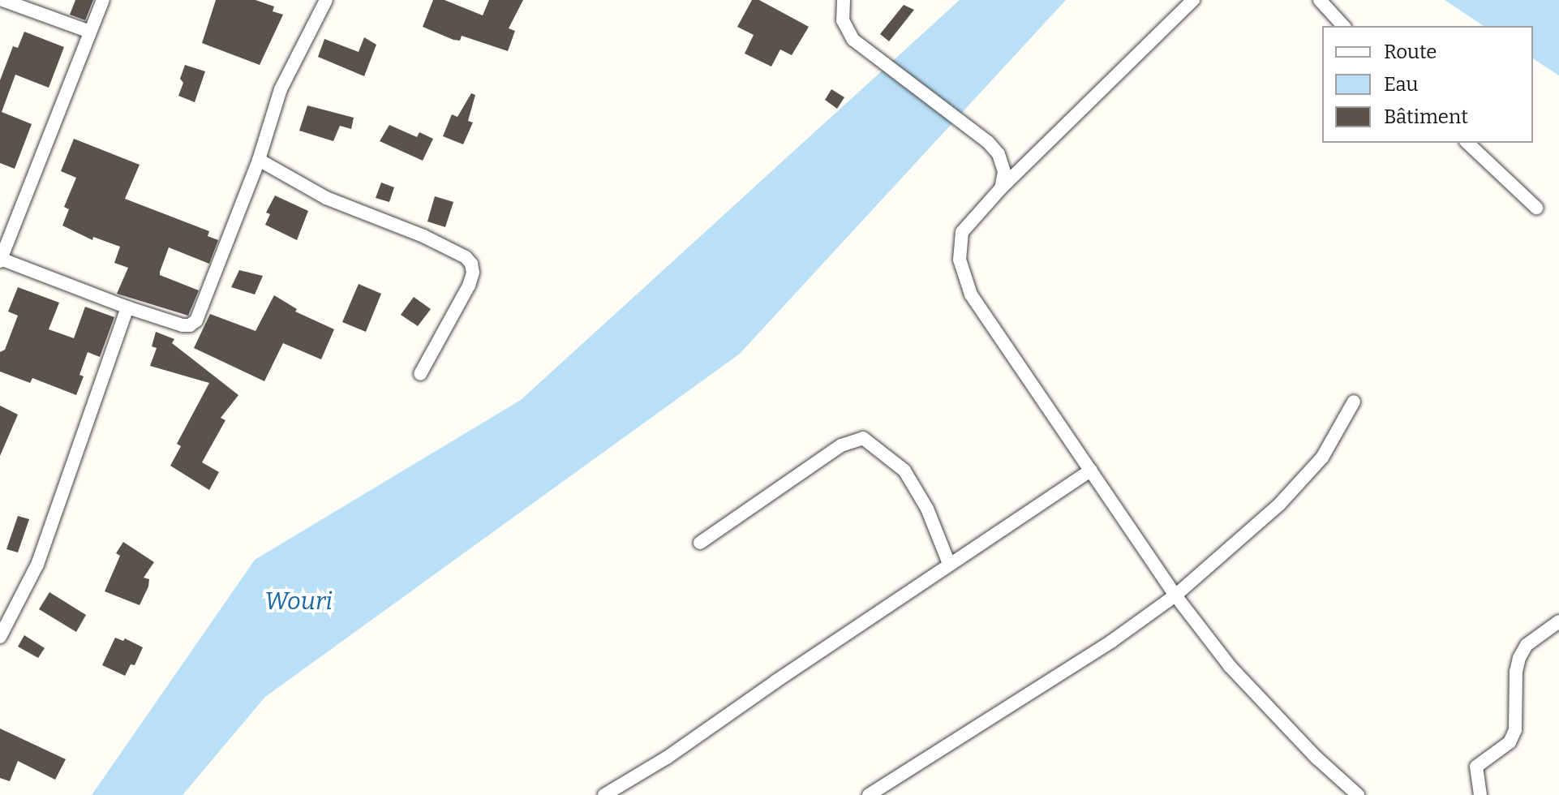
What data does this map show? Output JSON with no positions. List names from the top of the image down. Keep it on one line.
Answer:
{"water":["Wouri"],"legend":["Route","Eau","Bâtiment"]}
